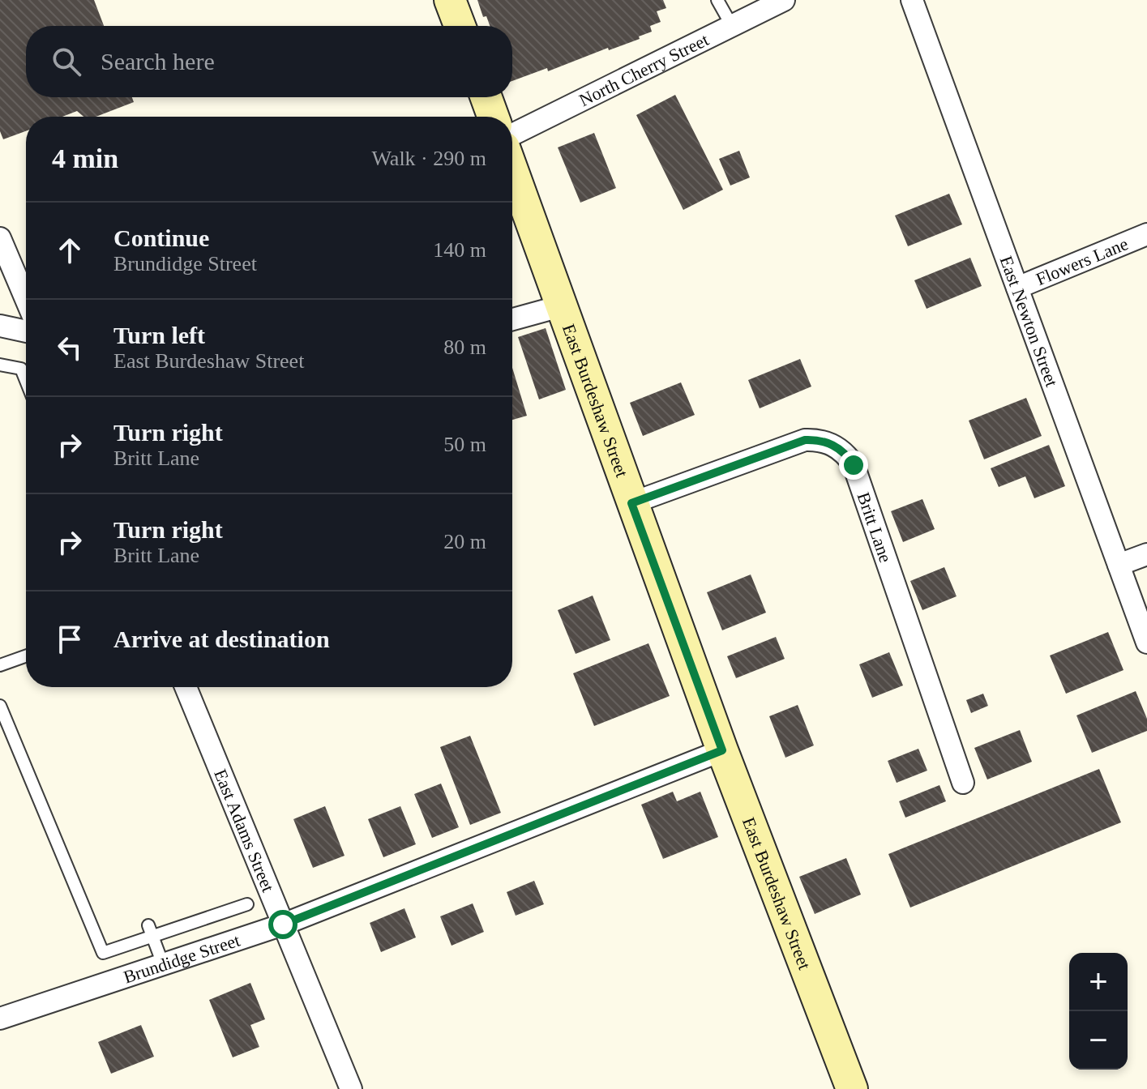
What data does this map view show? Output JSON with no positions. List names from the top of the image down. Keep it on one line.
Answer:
{"streets":{"street":["North Cherry Street","Flowers Lane","East Newton Street","East Burdeshaw Street","Britt Lane","East Adams Street","Brundidge Street"]},"crossings":[["Flowers Lane","East Newton Street"],["East Burdeshaw Street","Britt Lane"],["East Burdeshaw Street","Brundidge Street"],["East Adams Street","Brundidge Street"]],"page":{"search":"Search here","heading":["4 min","Walk · 290 m"],"list":[["Continue","Brundidge Street","140 m"],["Turn left","East Burdeshaw Street","80 m"],["Turn right","Britt Lane","50 m"],["Turn right","Britt Lane","20 m"],"Arrive at destination"],"map_buttons":["+","−"]}}
